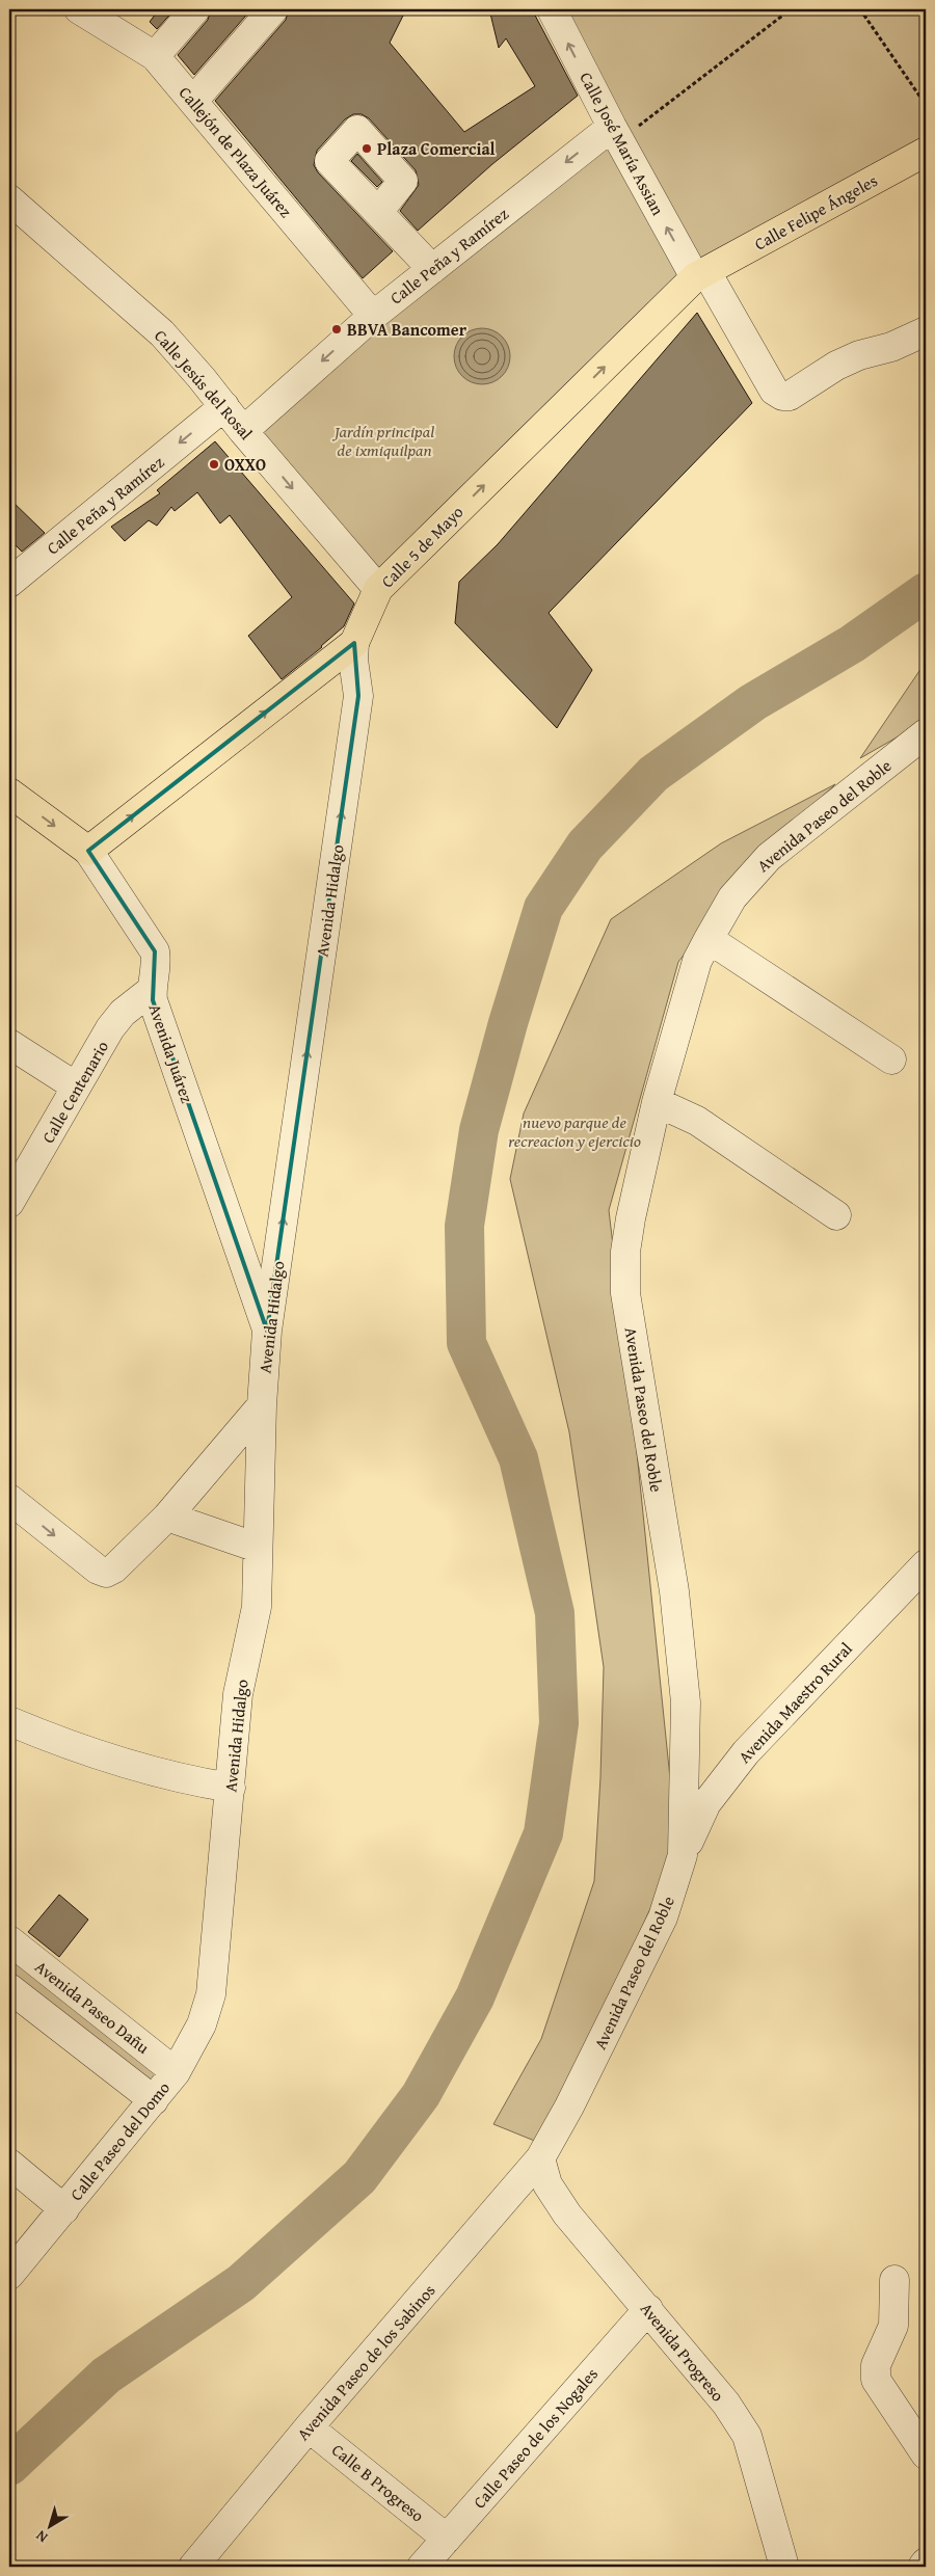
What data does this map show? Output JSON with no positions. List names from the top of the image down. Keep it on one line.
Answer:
{"streets":{"main road":["Calle Felipe Ángeles","Calle 5 de Mayo","Avenida Juárez"],"street":["Calle José María Assian","Callejón de Plaza Juárez","Calle Peña y Ramírez","Calle Jesús del Rosal","Avenida Paseo del Roble","Avenida Hidalgo","Calle Centenario","Avenida Maestro Rural","Avenida Paseo Dañu","Calle Paseo del Domo","Avenida Progreso","Avenida Paseo de los Sabinos","Calle Paseo de los Nogales","Calle B Progreso"]},"crossings":[["Calle José María Assian","Calle Felipe Ángeles"],["Calle José María Assian","Calle Peña y Ramírez"],["Calle José María Assian","Calle 5 de Mayo"],["Callejón de Plaza Juárez","Calle Peña y Ramírez"],["Calle Felipe Ángeles","Calle 5 de Mayo"],["Calle Peña y Ramírez","Calle Jesús del Rosal"],["Calle Jesús del Rosal","Calle 5 de Mayo"],["Calle 5 de Mayo","Avenida Hidalgo"],["Calle 5 de Mayo","Avenida Juárez"],["Avenida Paseo del Roble","Avenida Maestro Rural"],["Avenida Paseo del Roble","Avenida Progreso"],["Avenida Paseo del Roble","Avenida Paseo de los Sabinos"],["Avenida Hidalgo","Avenida Juárez"],["Avenida Hidalgo","Calle Paseo del Domo"],["Avenida Juárez","Calle Centenario"],["Avenida Paseo Dañu","Calle Paseo del Domo"],["Avenida Progreso","Avenida Paseo de los Sabinos"],["Avenida Progreso","Calle Paseo de los Nogales"],["Avenida Paseo de los Sabinos","Calle B Progreso"],["Calle Paseo de los Nogales","Calle B Progreso"]],"one_way":["Calle José María Assian","Calle Peña y Ramírez","Calle Jesús del Rosal","Calle 5 de Mayo","Avenida Hidalgo"],"parks":["Jardín principal de ixmiquilpan","nuevo parque de recreacion y ejercicio"],"places":["Plaza Comercial","BBVA Bancomer","OXXO"],"north":"bottom left"}
